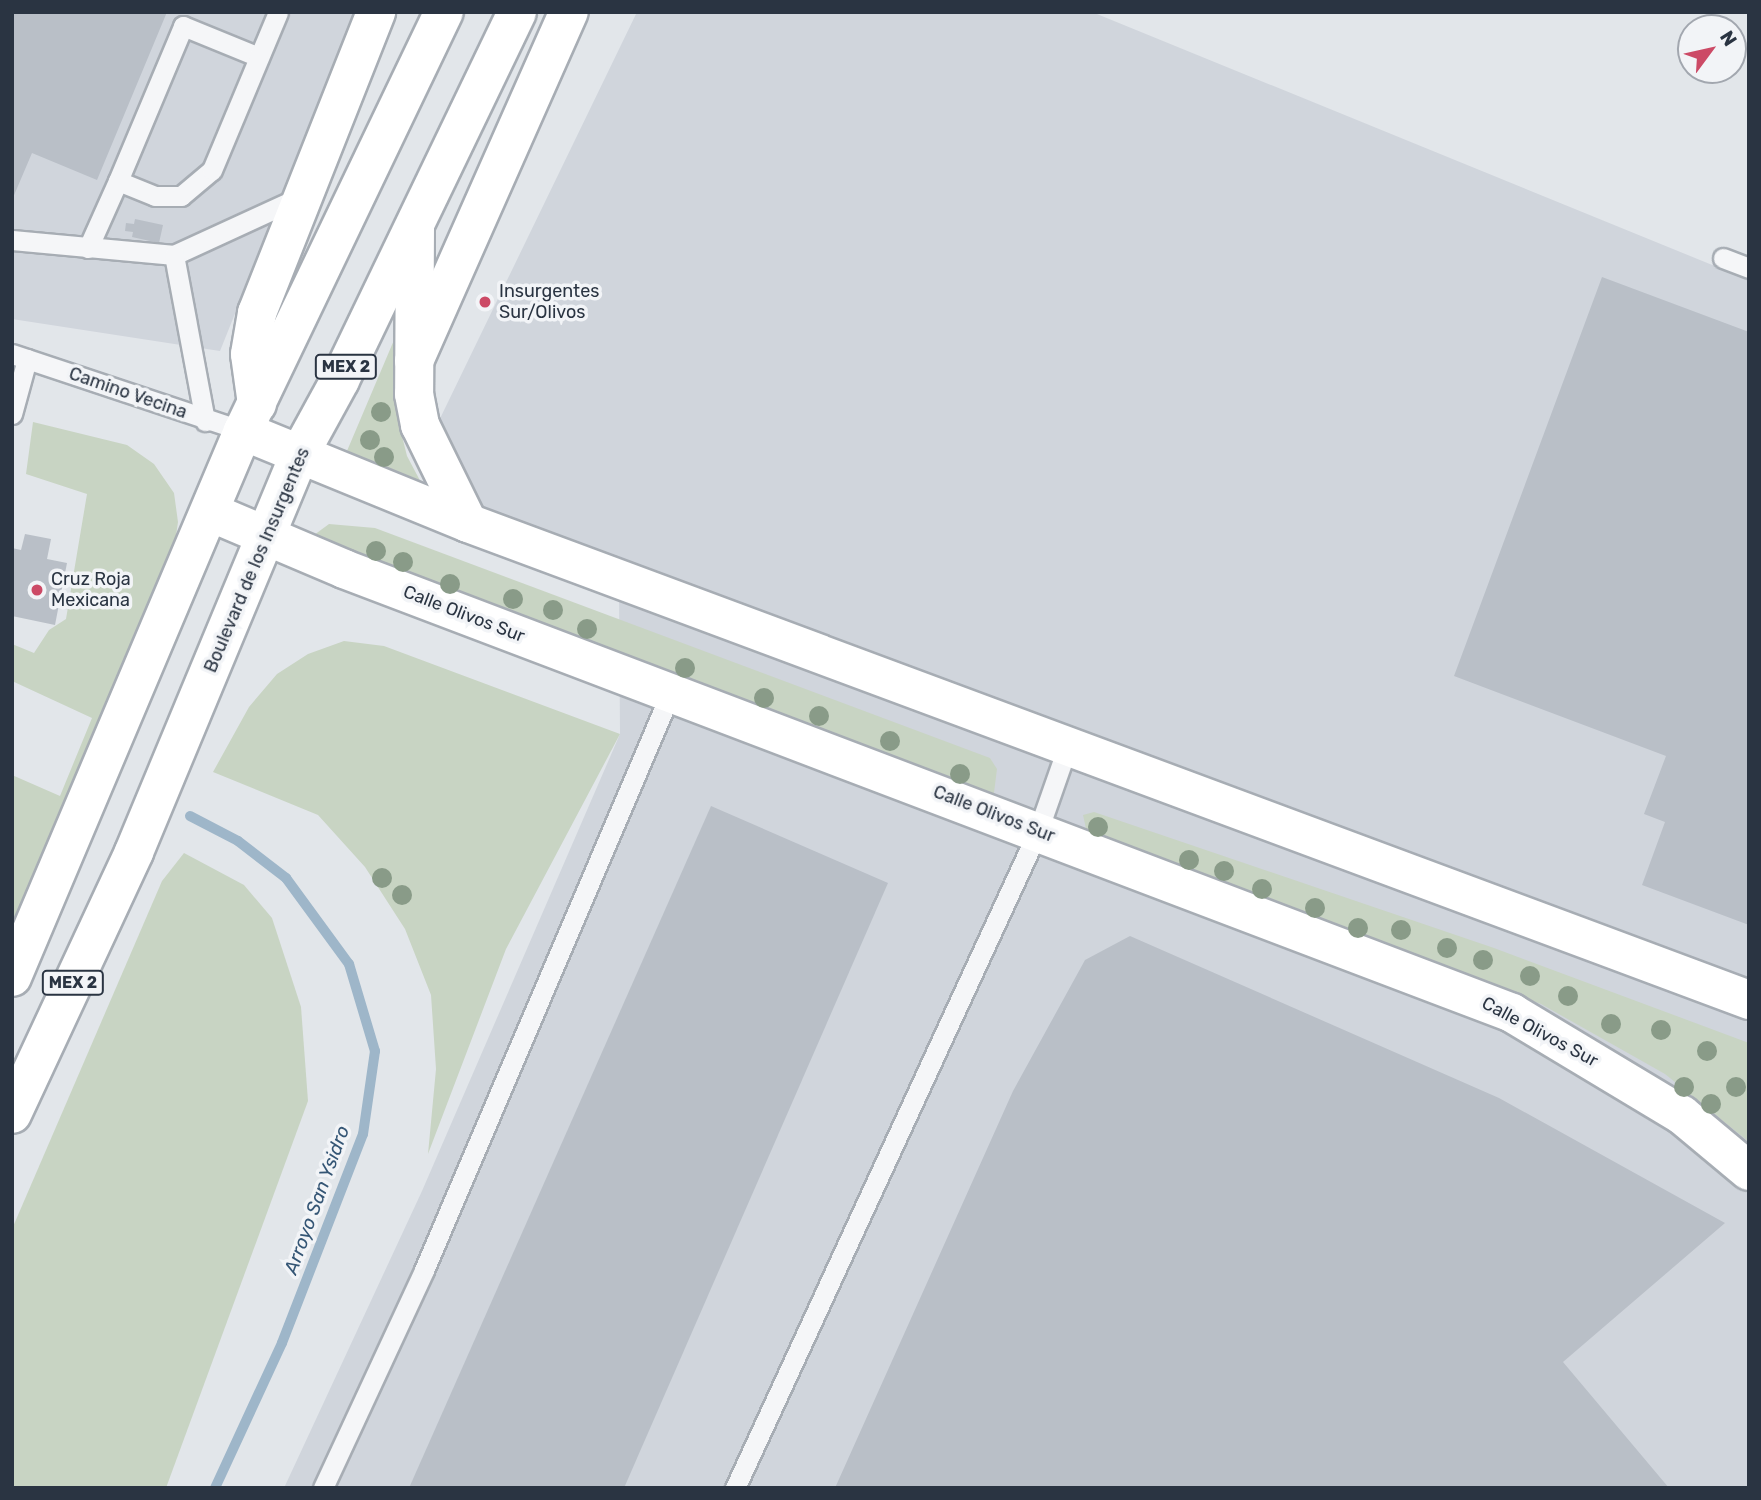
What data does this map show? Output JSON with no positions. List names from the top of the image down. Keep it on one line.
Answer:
{"streets":{"main road":["MEX 2","Boulevard de los Insurgentes","Calle Olivos Sur"],"lane":["Camino Vecina"]},"crossings":[["MEX 2","Camino Vecina"],["MEX 2","Calle Olivos Sur"],["Boulevard de los Insurgentes","Calle Olivos Sur"]],"water":["Arroyo San Ysidro"],"places":["Insurgentes Sur/Olivos","Cruz Roja Mexicana"],"north":"top right"}
